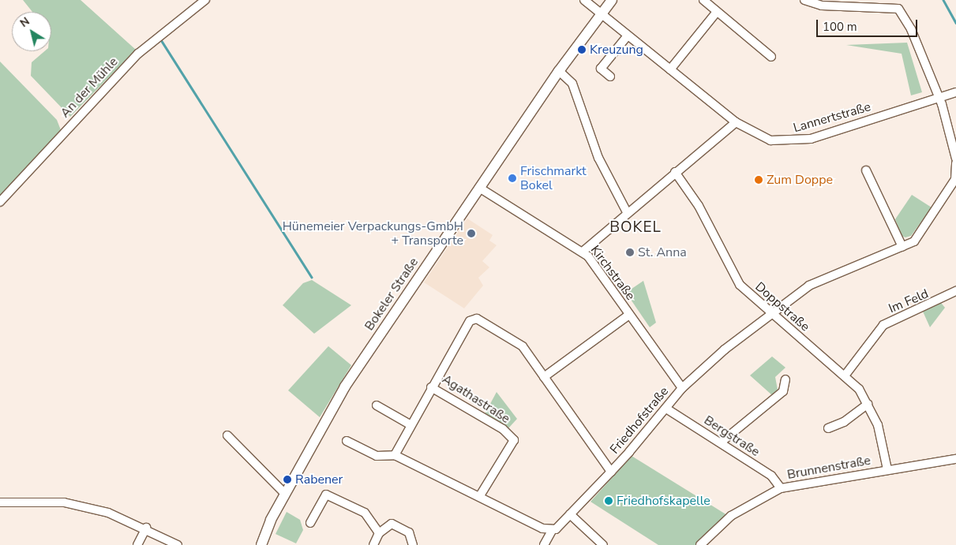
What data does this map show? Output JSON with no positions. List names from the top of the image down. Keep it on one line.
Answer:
{"streets":{"main road":["Bokeler Straße"],"street":["An der Mühle","Lannertstraße","Kirchstraße","Im Feld","Doppstraße","Agathastraße","Friedhofstraße","Bergstraße","Brunnenstraße"]},"crossings":[["Lannertstraße","Bokeler Straße"],["Kirchstraße","Bokeler Straße"],["Kirchstraße","Friedhofstraße"],["Im Feld","Doppstraße"],["Doppstraße","Friedhofstraße"],["Doppstraße","Brunnenstraße"],["Agathastraße","Friedhofstraße"],["Friedhofstraße","Bergstraße"],["Bergstraße","Brunnenstraße"]],"districts":["BOKEL"],"places":["Kreuzung","Frischmarkt Bokel","Zum Doppe","Hünemeier Verpackungs-GmbH + Transporte","St. Anna","Rabener","Friedhofskapelle"],"scale_bar":"100 m","north":"top left"}
